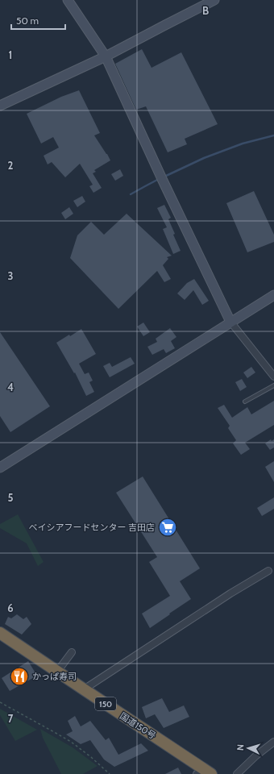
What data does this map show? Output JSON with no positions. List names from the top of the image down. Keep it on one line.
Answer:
{"streets":{"highway":["150","国道150号"]},"places":{"supermarket":["ベイシアフードセンター 吉田店"],"restaurant":["かっぱ寿司"]},"scale_bar":"50 m","north":"left","grid":{"columns":["B"],"rows":["1","2","3","4","5","6","7"]}}
